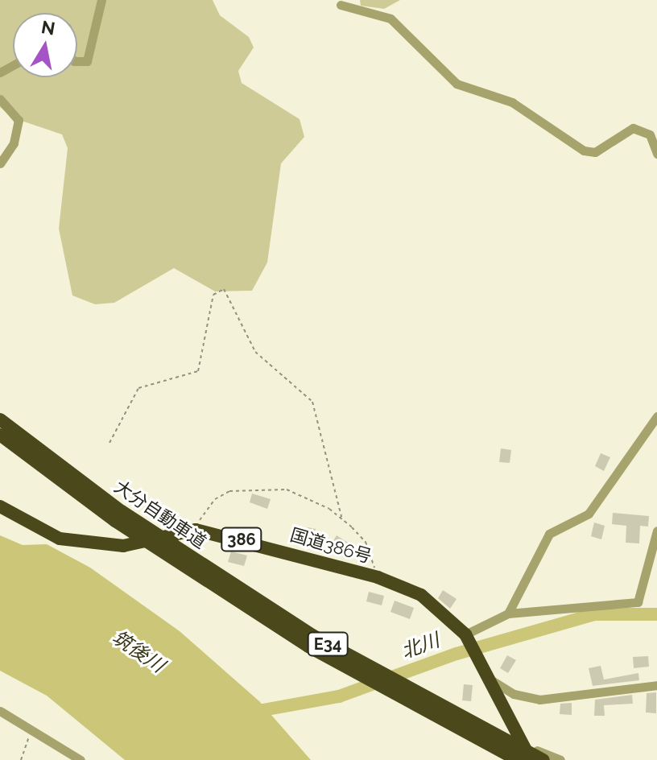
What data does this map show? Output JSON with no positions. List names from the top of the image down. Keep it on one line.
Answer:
{"streets":{"highway":["大分自動車道","386","国道386号","E34"]},"water":["北川","筑後川"],"north":"top"}
